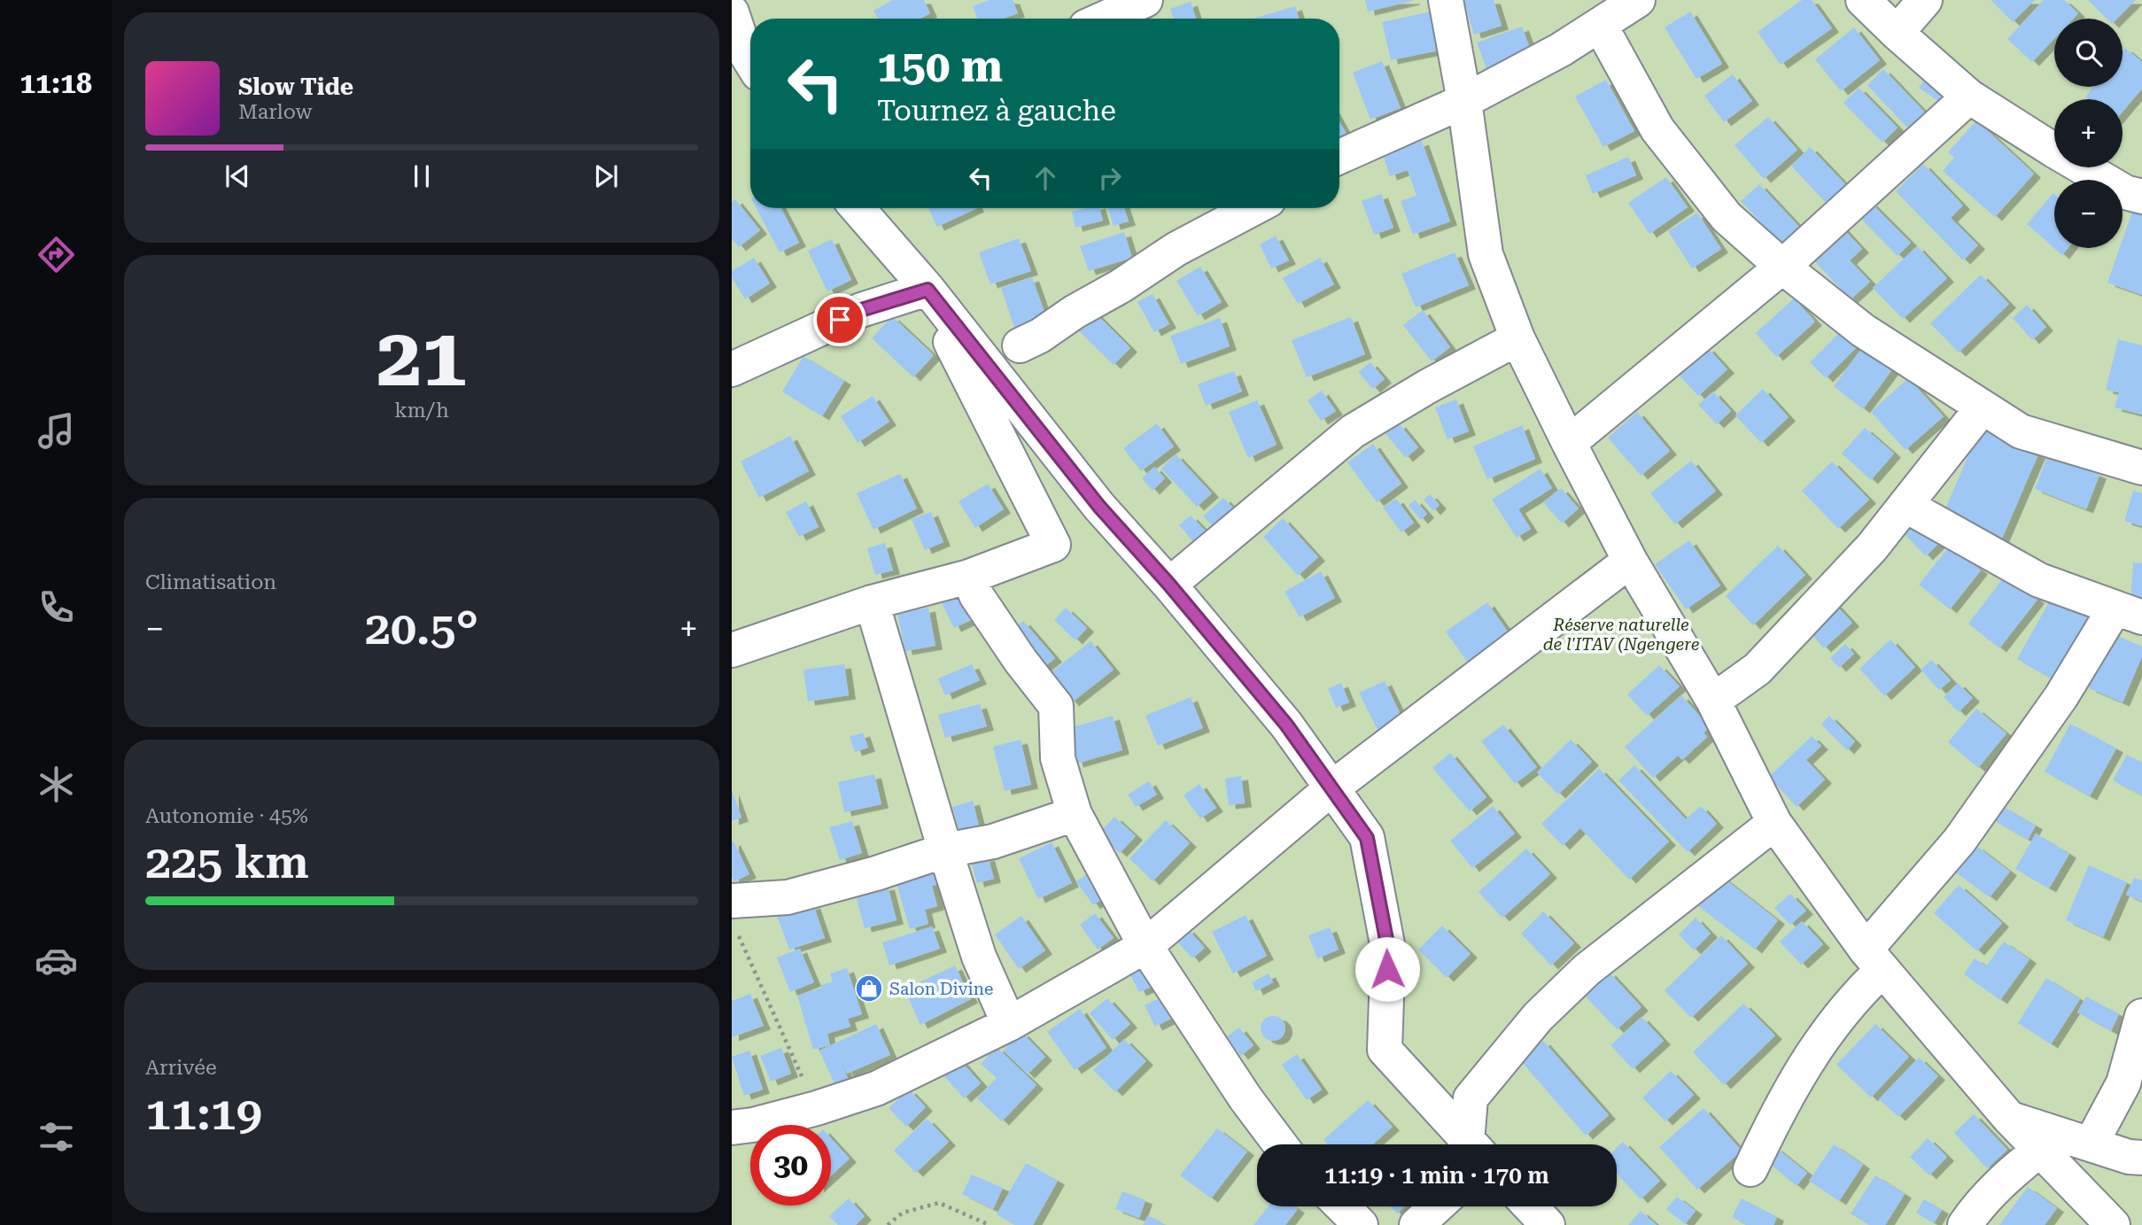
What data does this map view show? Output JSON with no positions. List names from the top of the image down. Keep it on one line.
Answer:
{"parks":["Réserve naturelle de l'ITAV (Ngengere"],"places":{"shop":["Salon Divine"]},"page":{"tabs":"11:18","map_buttons":["+","−"],"turn":["150 m","Tournez à gauche"],"song":["Slow Tide","Marlow"],"tile":[["21","km/h"],"Climatisation",["Autonomie · 45%","225 km"],["Arrivée","11:19"]],"heat":["−","20.5°","+"],"limit":"30","trip":"11:19 · 1 min · 170 m"}}
